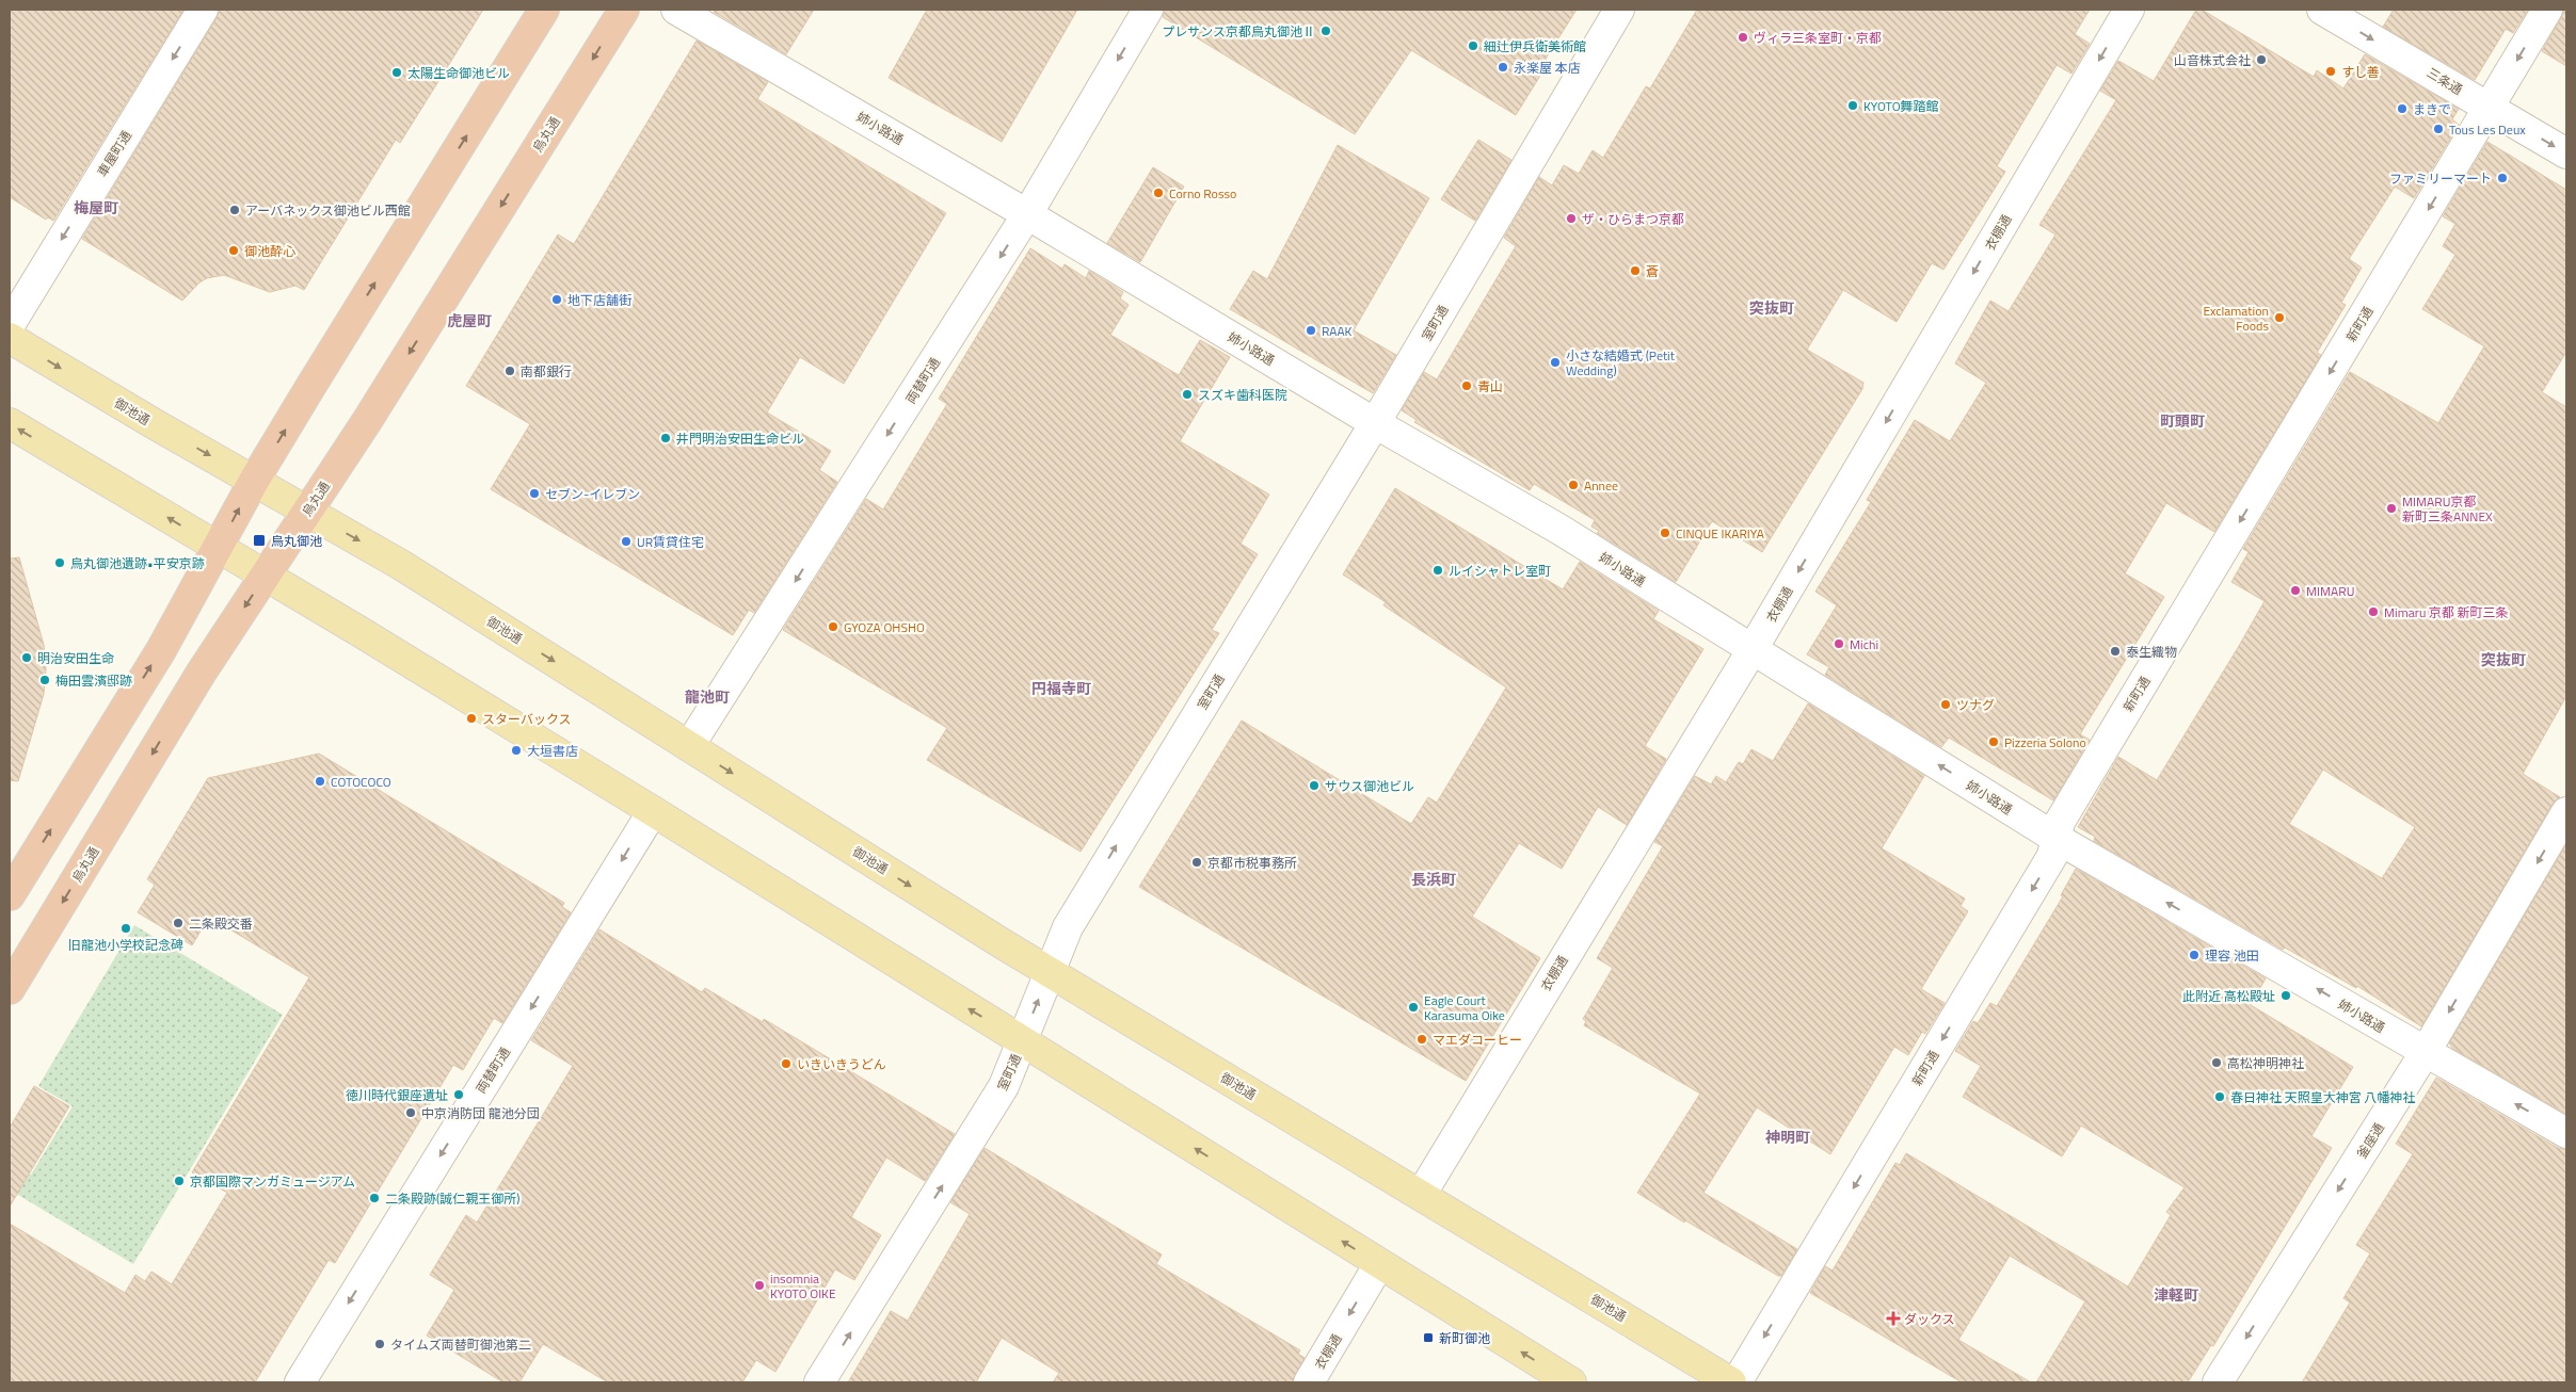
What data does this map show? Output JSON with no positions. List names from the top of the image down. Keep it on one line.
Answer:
{"streets":{"highway":["烏丸通"],"main road":["御池通"],"street":["三条通","姉小路通","車屋町通","衣棚通","室町通","新町通","両替町通","釜座通"]},"crossings":[["三条通","新町通"],["姉小路通","衣棚通"],["姉小路通","室町通"],["姉小路通","新町通"],["姉小路通","両替町通"],["姉小路通","釜座通"],["烏丸通","御池通"],["衣棚通","御池通"],["室町通","御池通"],["両替町通","御池通"]],"one_way":["三条通","姉小路通","車屋町通","衣棚通","室町通","新町通","両替町通","釜座通"],"districts":["梅屋町","突抜町","虎屋町","町頭町","突抜町","円福寺町","龍池町","長浜町","神明町","津軽町"],"places":{"other":["プレサンス京都烏丸御池Ⅱ","ヴィラ三条室町・京都","細辻伊兵衛美術館","山音株式会社","永楽屋 本店","すし善","太陽生命御池ビル","KYOTO舞踏館","まきで","Tous Les Deux","ファミリーマート","Corno Rosso","アーバネックス御池ビル西館","ザ・ひらまつ京都","御池酔心","蒼","地下店舗街","Exclamation Foods","RAAK","小さな結婚式 (Petit Wedding)","南都銀行","青山","スズキ歯科医院","井門明治安田生命ビル","Annee","セブン-イレブン","MIMARU京都 新町三条ANNEX","CINQUE IKARIYA","UR賃貸住宅","烏丸御池遺跡•平安京跡","ルイシャトレ室町","MIMARU","Mimaru 京都 新町三条","GYOZA OHSHO","Michi","泰生織物","明治安田生命","梅田雲濱邸跡","ツナグ","スターバックス","Pizzeria Solono","大垣書店","COTOCOCO","サウス御池ビル","京都市税事務所","二条殿交番","旧龍池小学校記念碑","理容 池田","此附近 高松殿址","Eagle Court Karasuma Oike","マエダコーヒー","高松神明神社","いきいきうどん","徳川時代銀座遺址","春日神社 天照皇大神宮 八幡神社","中京消防団 龍池分団","京都国際マンガミュージアム","二条殿跡(誠仁親王御所)","insomnia KYOTO OIKE","タイムズ両替町御池第二"],"transit":["烏丸御池","新町御池"],"health":["ダックス"]}}
